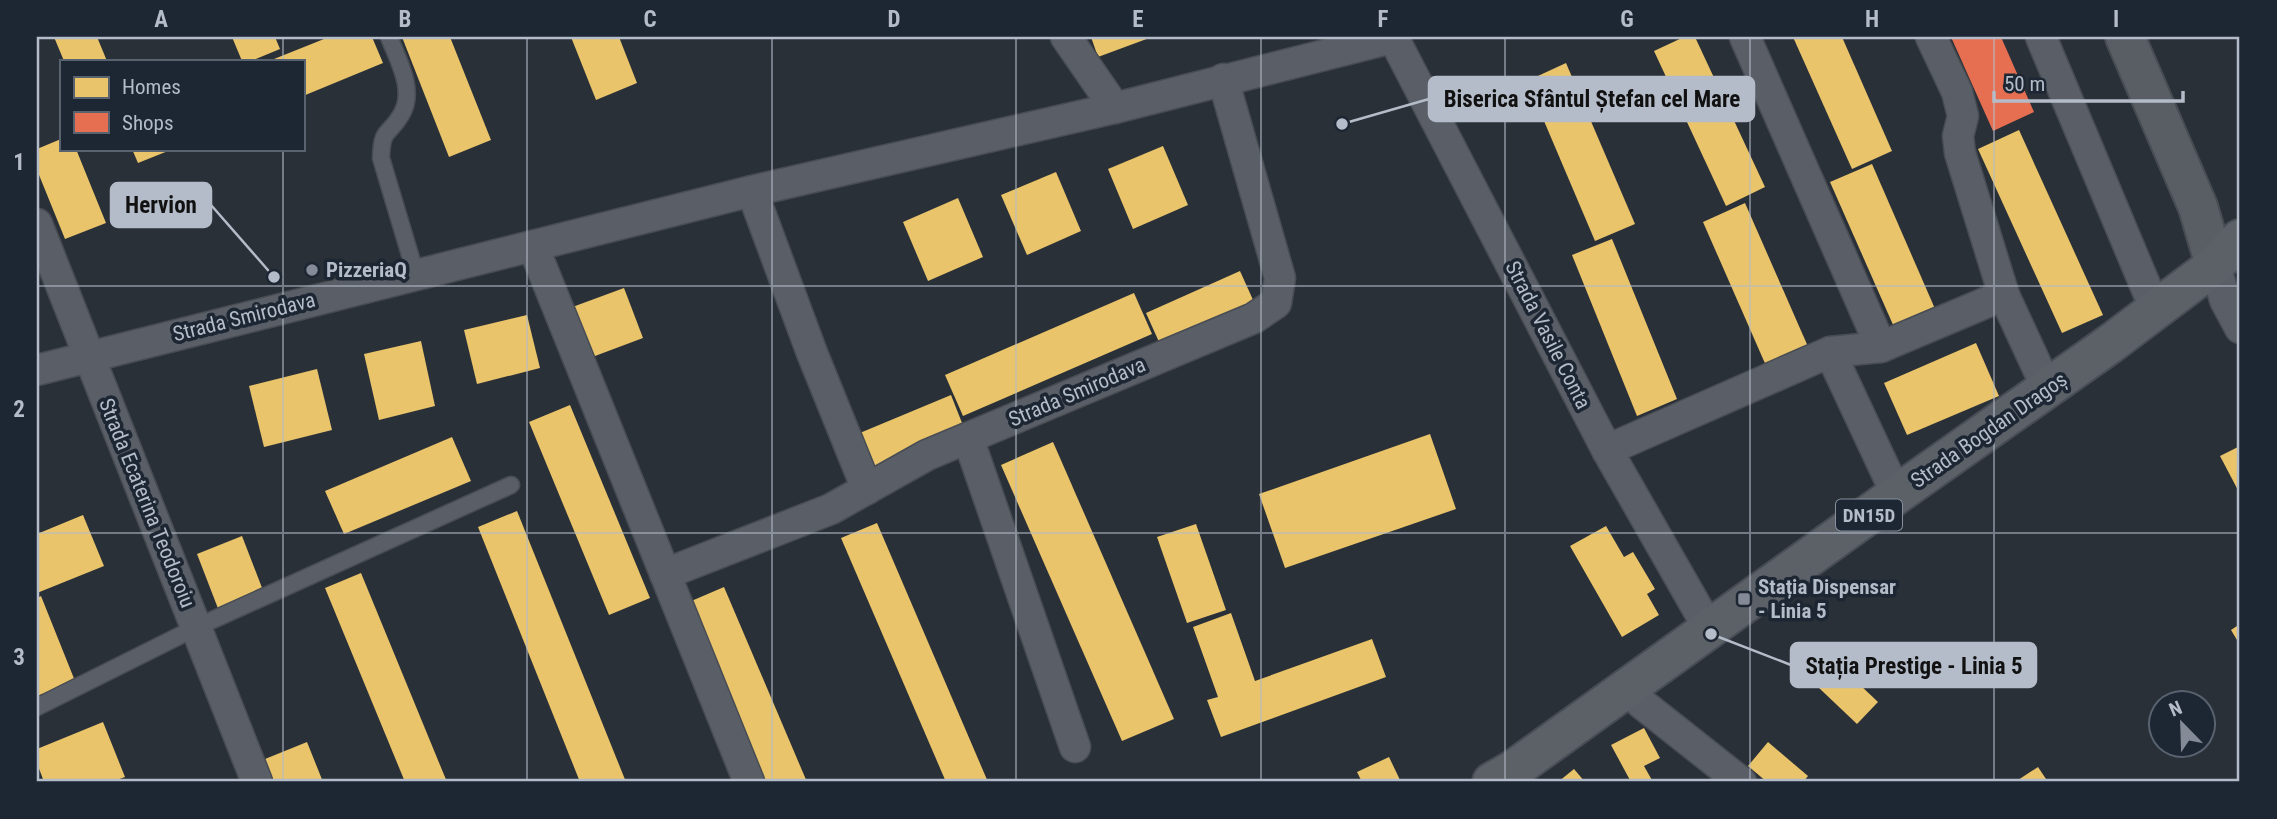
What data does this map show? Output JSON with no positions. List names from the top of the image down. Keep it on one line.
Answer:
{"streets":{"main road":["Strada Bogdan Dragoș","DN15D"],"street":["Strada Smirodava","Strada Vasile Conta","Strada Ecaterina Teodoroiu"]},"crossings":[["Strada Smirodava","Strada Vasile Conta"],["Strada Smirodava","Strada Ecaterina Teodoroiu"],["Strada Vasile Conta","Strada Bogdan Dragoș"]],"places":{"other":["Biserica Sfântul Ștefan cel Mare","PizzeriaQ","Hervion","Stația Prestige - Linia 5"],"transit":["Stația Dispensar - Linia 5"]},"legend":["Homes","Shops"],"scale_bar":"50 m","north":"top left","grid":{"columns":["A","B","C","D","E","F","G","H","I"],"rows":["1","2","3"]}}
